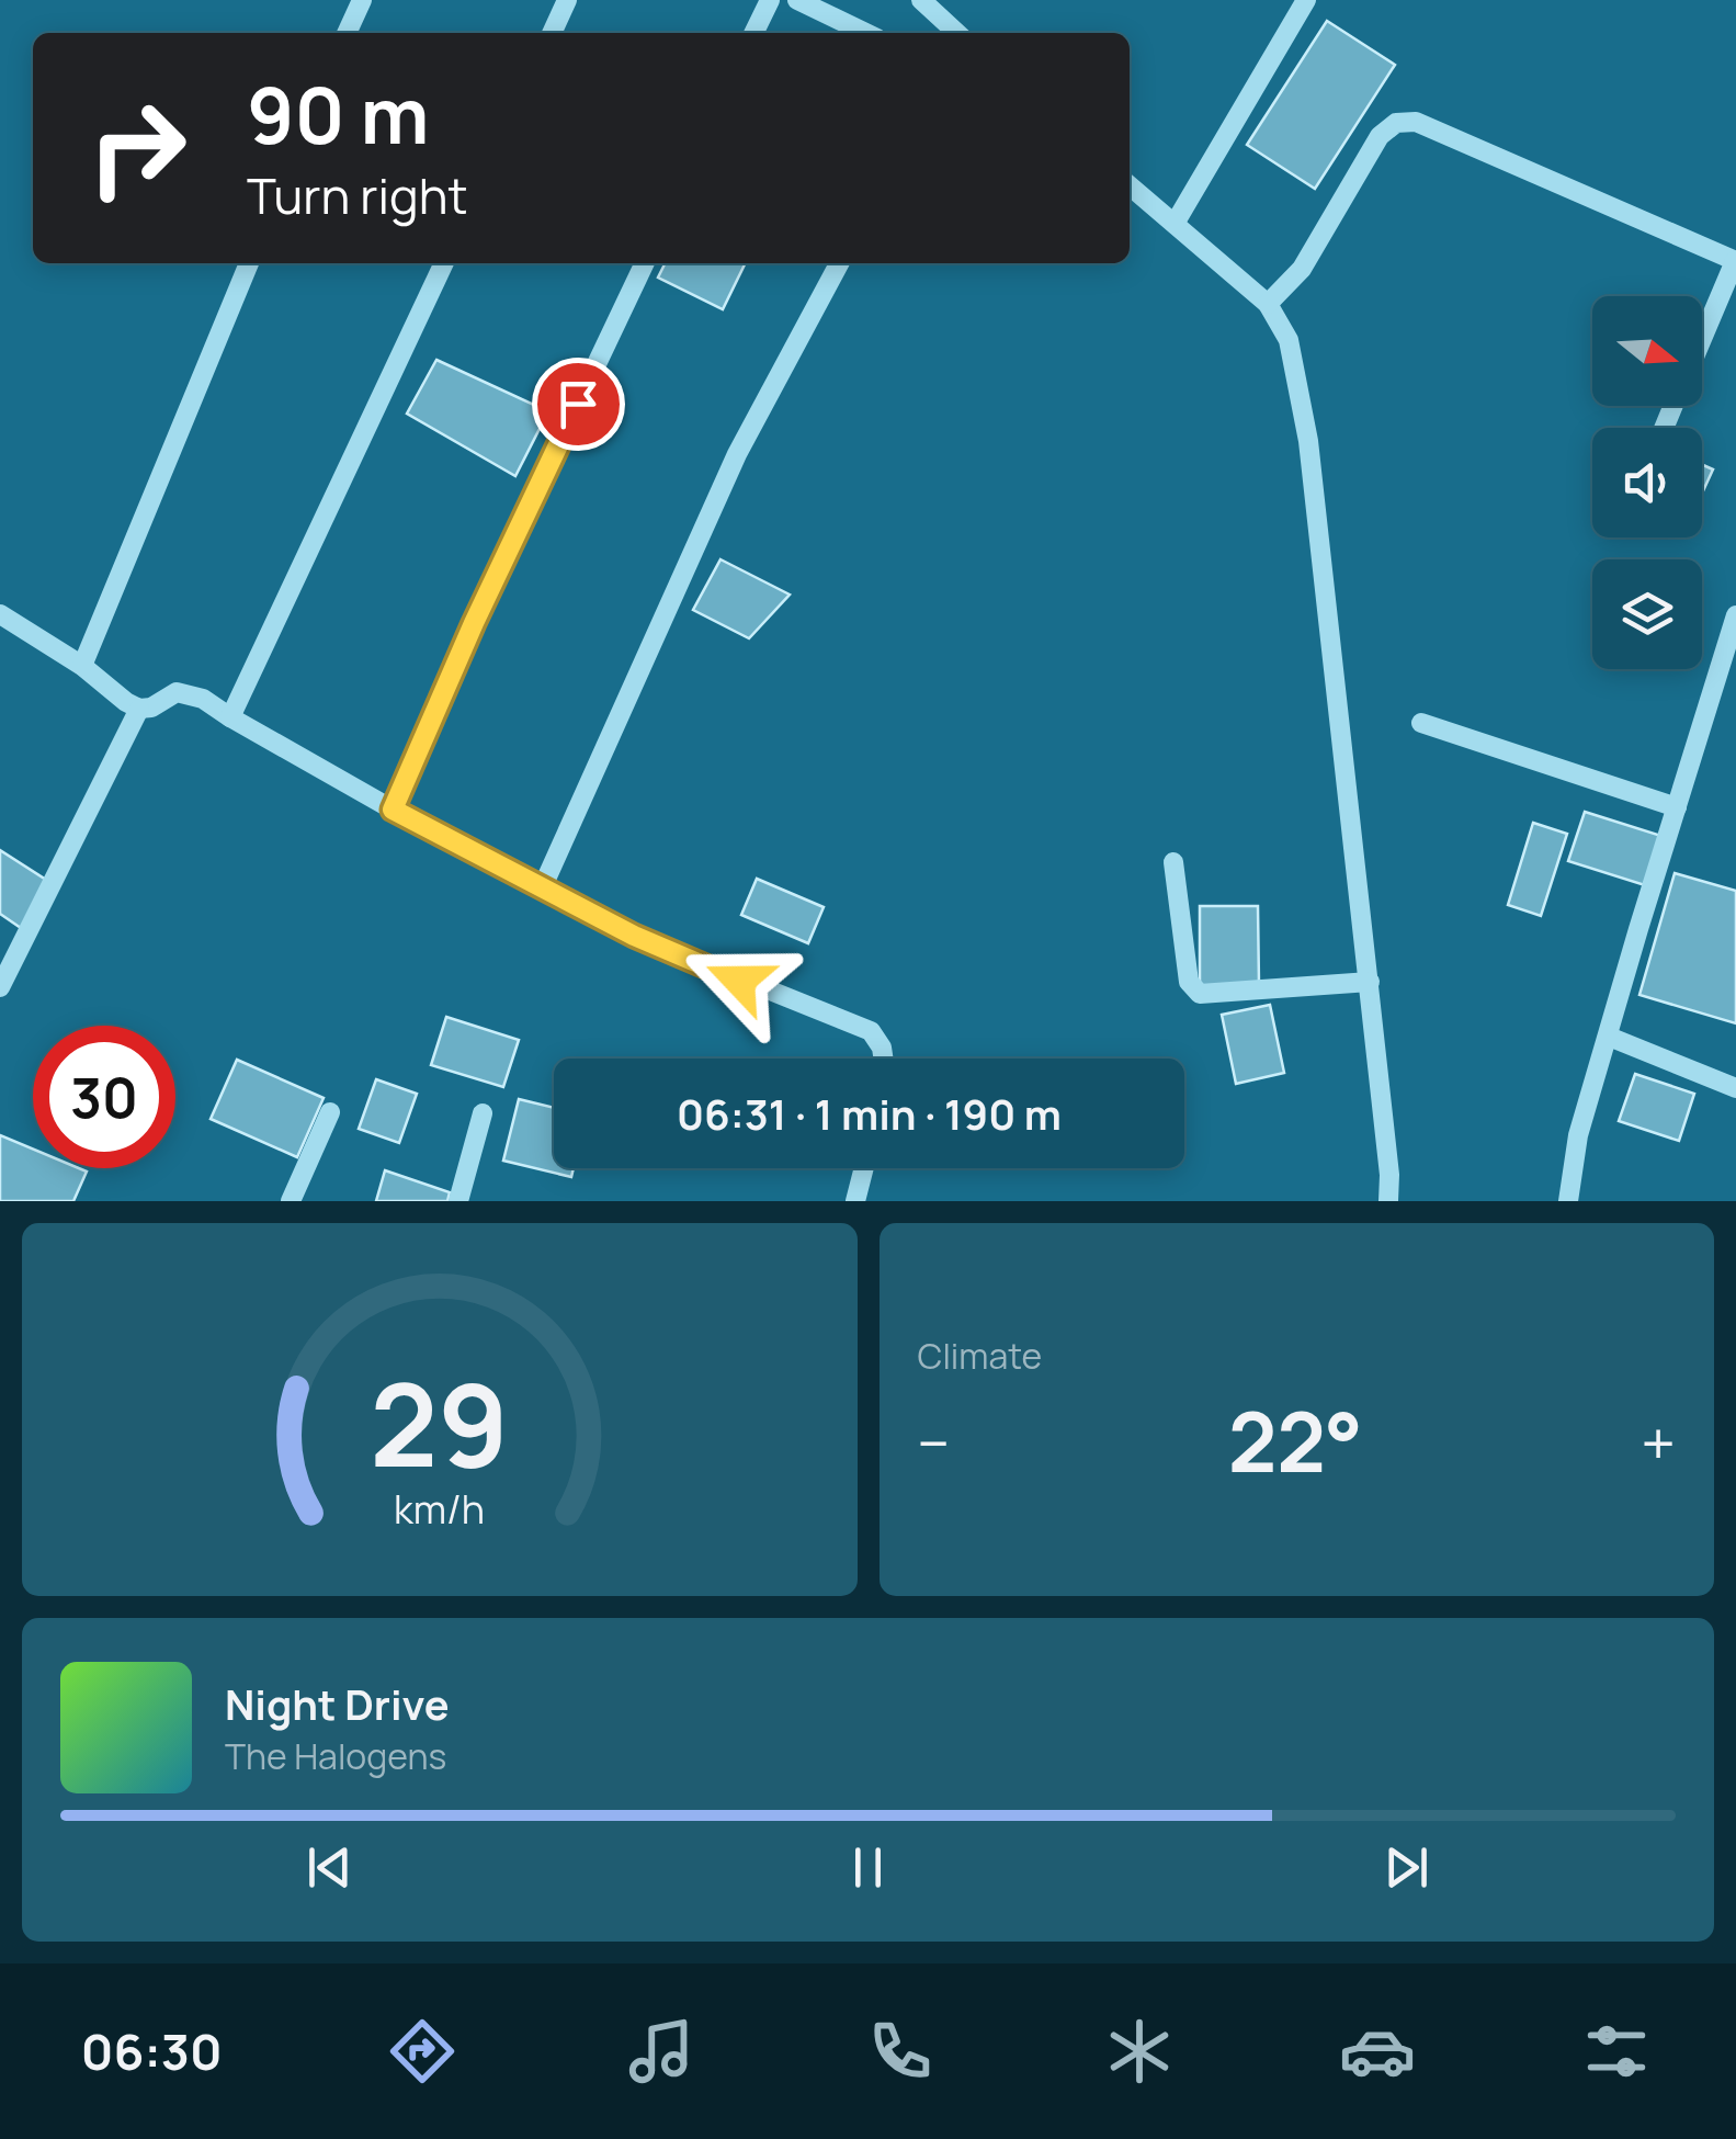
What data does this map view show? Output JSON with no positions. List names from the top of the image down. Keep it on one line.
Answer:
{"north":"right","page":{"turn":["90 m","Turn right"],"limit":"30","trip":"06:31 · 1 min · 190 m","tile":"Climate","heat":["−","22°","+"],"song":["Night Drive","The Halogens"],"tabs":"06:30","gauge":["29","km/h"]}}
